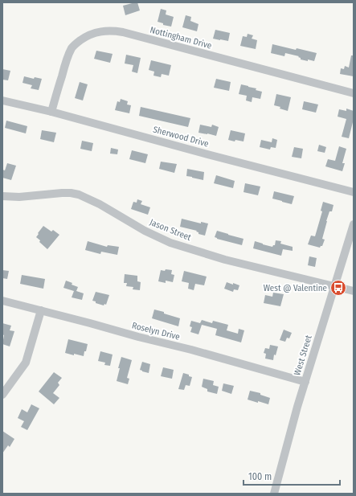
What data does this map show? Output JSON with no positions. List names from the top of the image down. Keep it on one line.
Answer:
{"streets":{"street":["Nottingham Drive","Sherwood Drive","Jason Street","Roselyn Drive","West Street"]},"crossings":[["Nottingham Drive","Sherwood Drive"],["Jason Street","West Street"],["Roselyn Drive","West Street"]],"places":{"bus stop":["West @ Valentine"]},"scale_bar":"100 m"}
